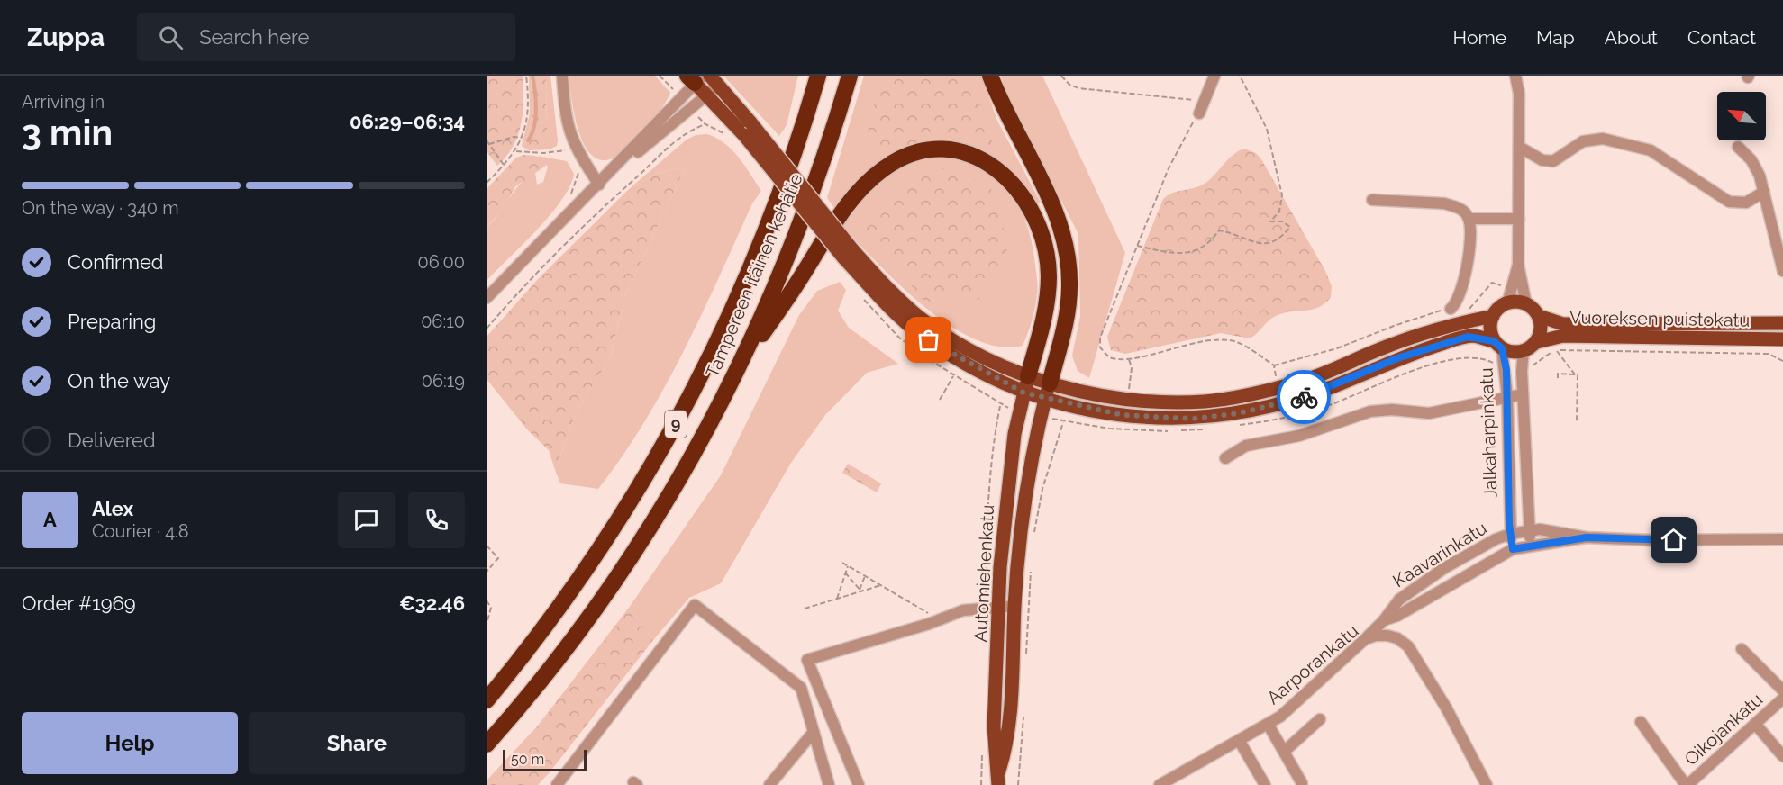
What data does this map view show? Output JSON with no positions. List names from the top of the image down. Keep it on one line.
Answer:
{"streets":{"highway":["Tampereen itäinen kehätie","9"],"main road":["Vuoreksen puistokatu","Automiehenkatu"],"street":["Jalkaharpinkatu","Kaavarinkatu","Aarporankatu","Oikojankatu"]},"crossings":[["Vuoreksen puistokatu","Jalkaharpinkatu"],["Jalkaharpinkatu","Kaavarinkatu"],["Kaavarinkatu","Aarporankatu"]],"scale_bar":"50 m","north":"top left","page":{"header":"Zuppa","search":"Search here","nav":["Home","Map","About","Contact"],"heading":["3 min","Arriving in","06:29–06:34"],"panel":["Alex","Courier · 4.8","Order #1969","€32.46"],"bar":"On the way · 340 m","list":[["Confirmed","06:00"],["Preparing","06:10"],["On the way","06:19"],"Delivered"],"round":"A","buttons":["Help","Share"],"scale":"50 m"}}
